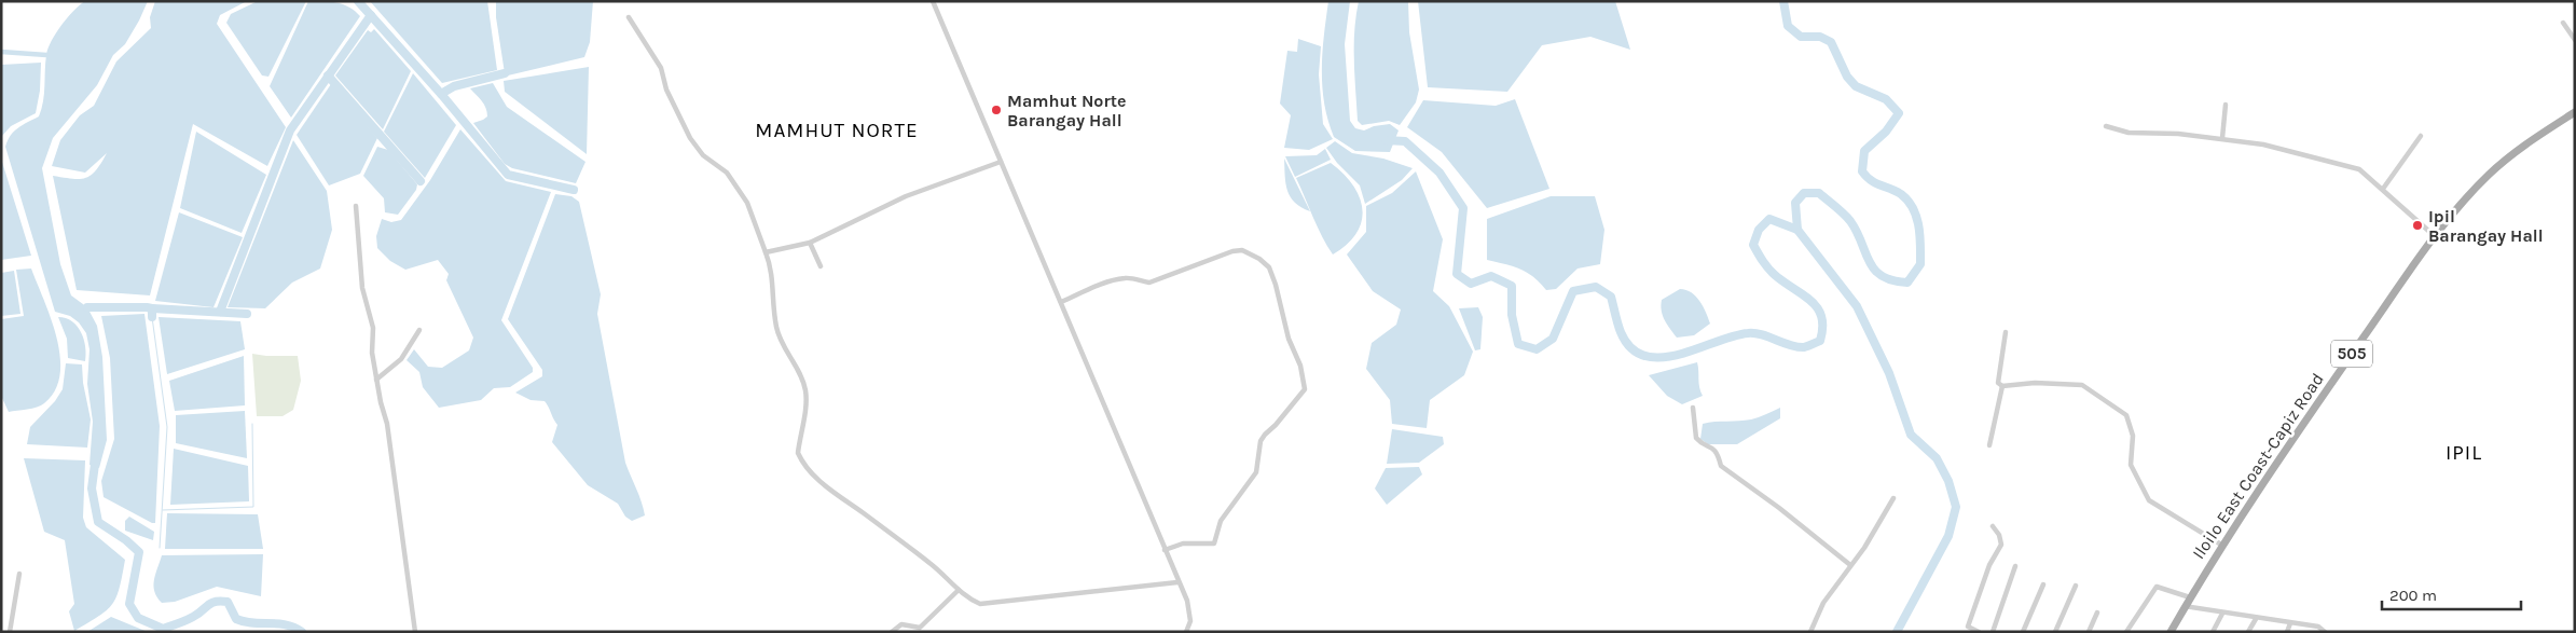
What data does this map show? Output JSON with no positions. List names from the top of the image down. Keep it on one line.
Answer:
{"streets":{"main road":["505","Iloilo East Coast-Capiz Road"]},"districts":["MAMHUT NORTE","IPIL"],"places":["Mamhut Norte Barangay Hall","Ipil Barangay Hall"],"scale_bar":"200 m"}
